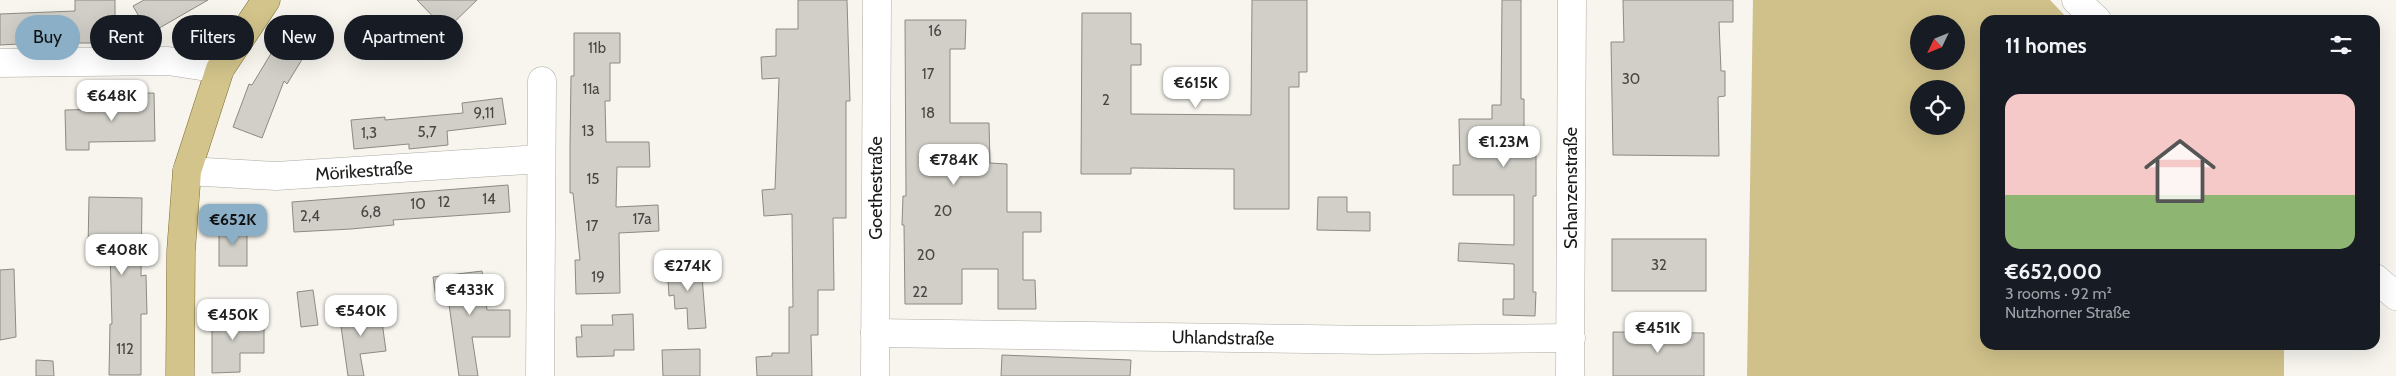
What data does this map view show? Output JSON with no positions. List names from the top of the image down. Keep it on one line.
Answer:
{"streets":{"street":["Mörikestraße","Goethestraße","Schanzenstraße","Uhlandstraße"]},"crossings":[["Goethestraße","Uhlandstraße"],["Schanzenstraße","Uhlandstraße"]],"house_numbers":["16","11b","17","30","11a","2","9,11","18","13","5,7","1,3","15","14","12","10","20","6,8","2,4","17a","17","20","32","19","22","112"],"north":"bottom left","page":{"chip":["Buy","Rent","Filters","New","Apartment"],"heading":"11 homes","price":["€615K","€648K","€1.23M","€784K","€652K","€408K","€274K","€433K","€540K","€450K","€451K"],"list":[{"name":"€652,000","note":"3 rooms · 92 m² · Nutzhorner Straße"}]}}
